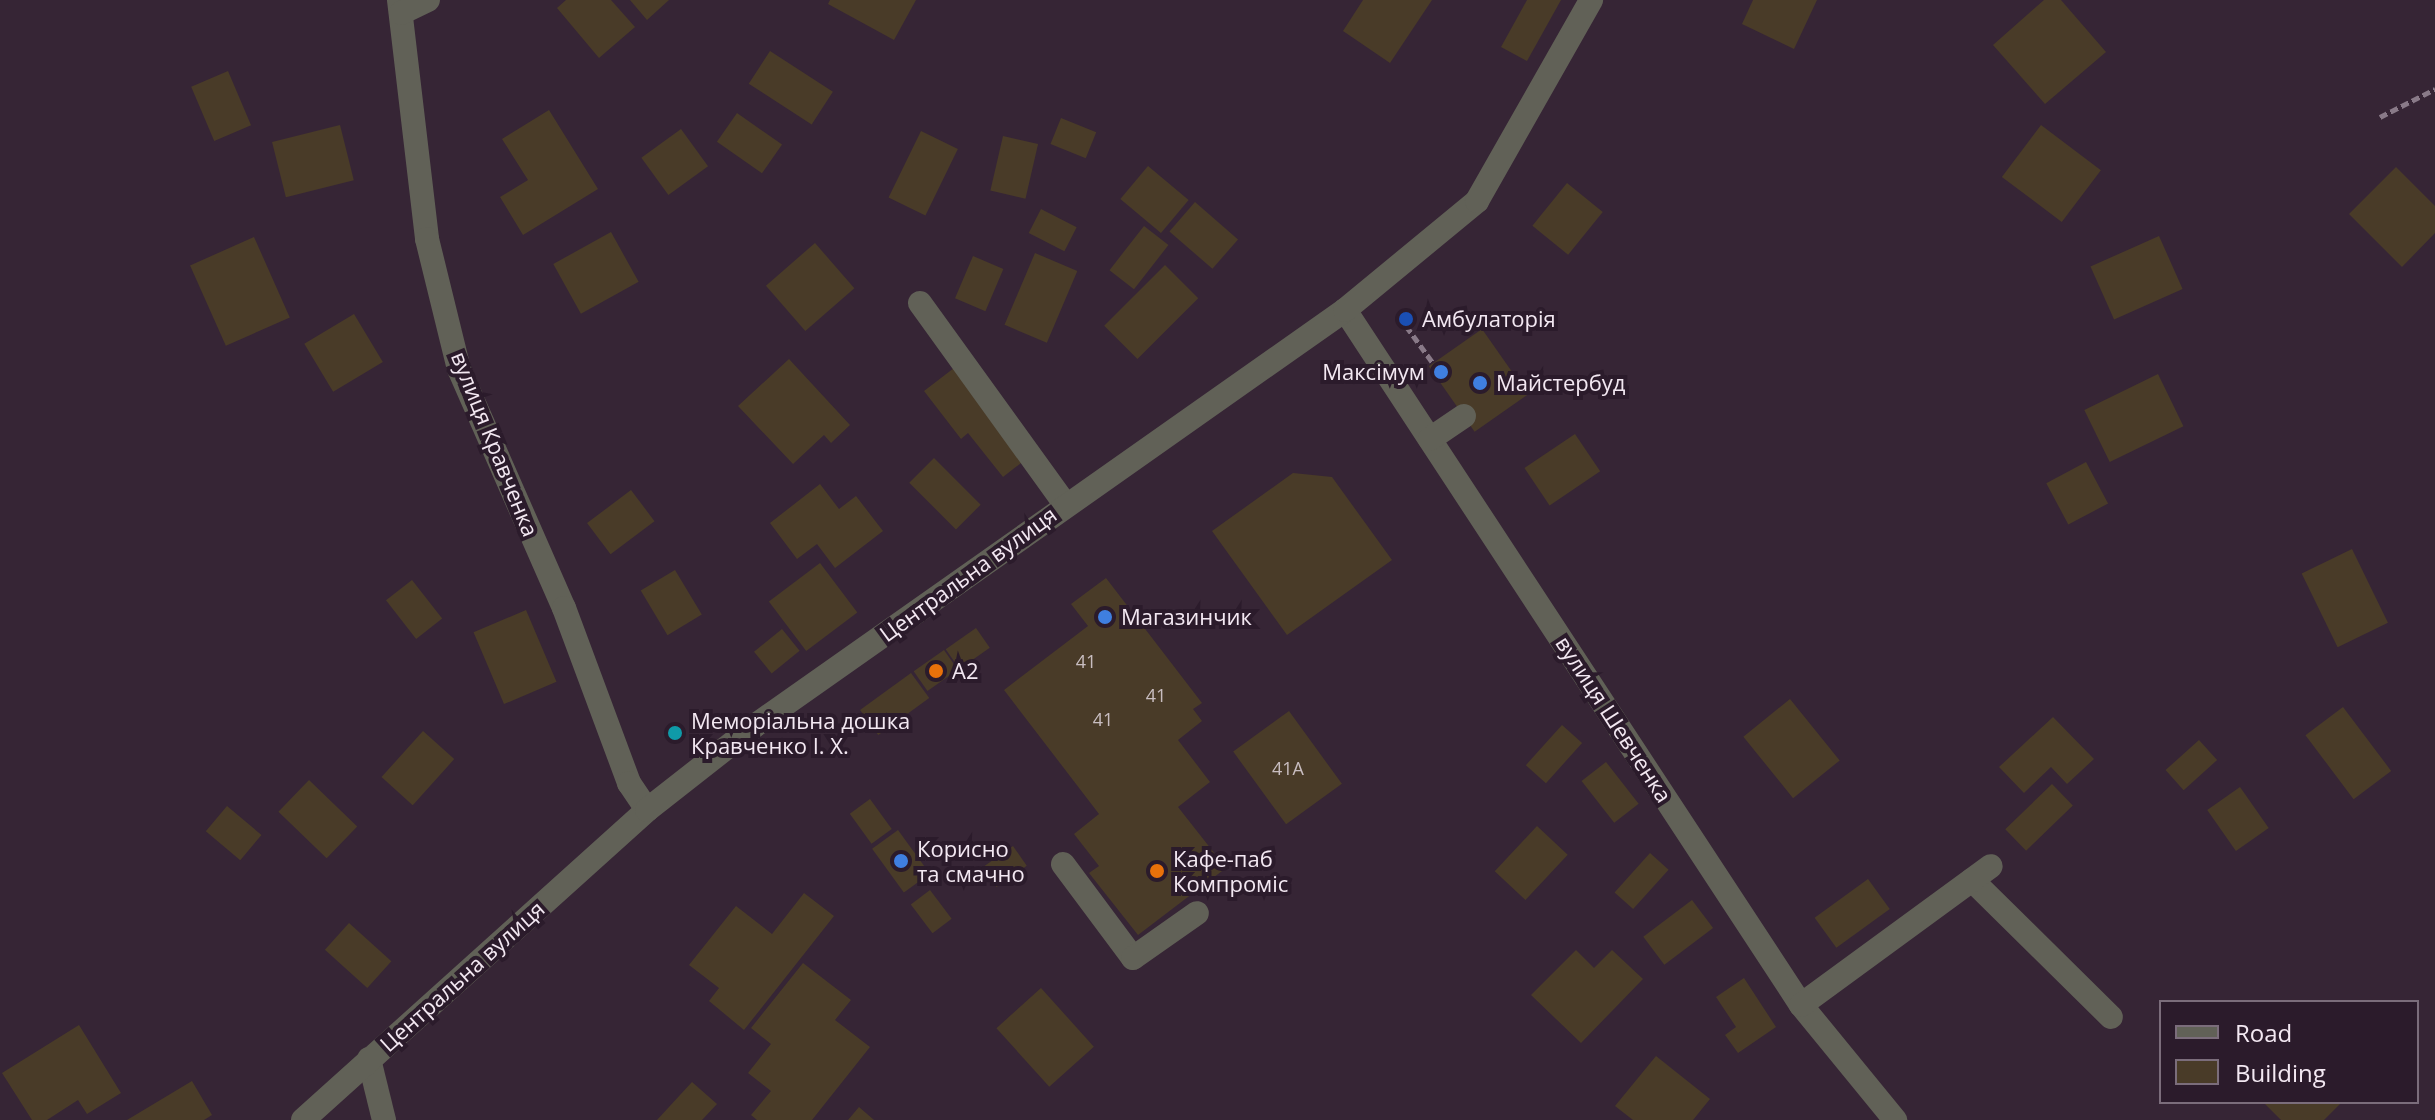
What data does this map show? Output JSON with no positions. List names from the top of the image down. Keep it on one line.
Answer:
{"streets":{"street":["вулиця Кравченка","Центральна вулиця","вулиця Шевченка"]},"crossings":[["вулиця Кравченка","Центральна вулиця"],["Центральна вулиця","вулиця Шевченка"]],"places":["Амбулаторія","Максімум","Майстербуд","Магазинчик","А2","Меморіальна дошка Кравченко І. Х.","Корисно та смачно","Кафе-паб Компроміс"],"house_numbers":["41","41","41","41А"],"legend":["Road","Building"]}
